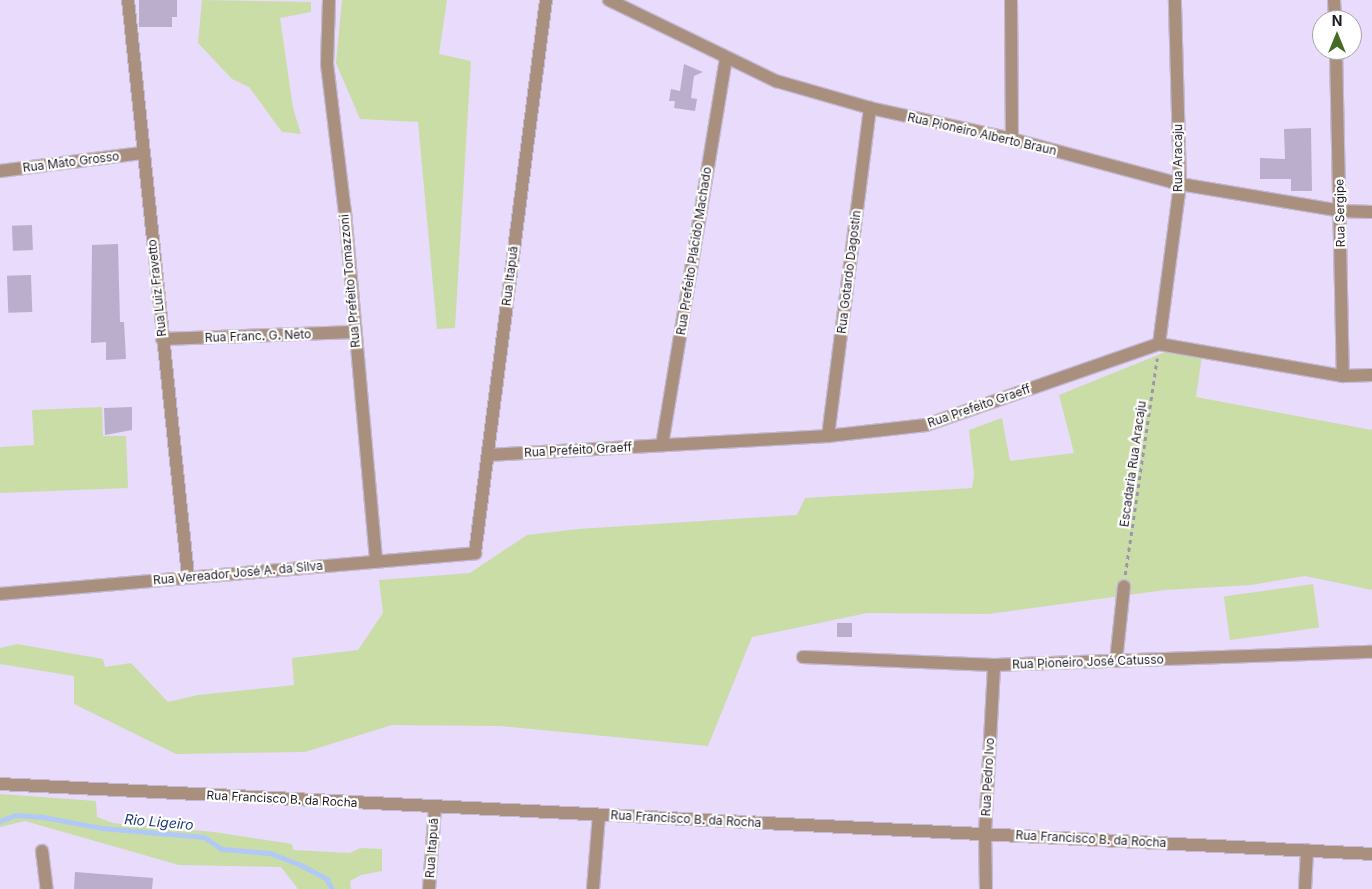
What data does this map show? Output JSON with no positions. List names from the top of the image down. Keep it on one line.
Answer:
{"streets":{"street":["Rua Pioneiro Alberto Braun","Rua Aracaju","Rua Mato Grosso","Rua Sergipe","Rua Prefeito Plácido Machado","Rua Gotardo Dagostin","Rua Itapuã","Rua Prefeito Tomazzoni","Rua Luiz Fravetto","Rua Franc. G. Neto","Rua Prefeito Graeff","Rua Vereador José A. da Silva","Rua Pioneiro José Catusso","Rua Pedro Ivo","Rua Francisco B. da Rocha"],"path":["Escadaria Rua Aracaju"]},"crossings":[["Rua Pioneiro Alberto Braun","Rua Aracaju"],["Rua Pioneiro Alberto Braun","Rua Sergipe"],["Rua Pioneiro Alberto Braun","Rua Prefeito Plácido Machado"],["Rua Pioneiro Alberto Braun","Rua Gotardo Dagostin"],["Rua Aracaju","Rua Prefeito Graeff"],["Rua Aracaju","Escadaria Rua Aracaju"],["Rua Mato Grosso","Rua Luiz Fravetto"],["Rua Sergipe","Rua Prefeito Graeff"],["Rua Prefeito Plácido Machado","Rua Prefeito Graeff"],["Rua Gotardo Dagostin","Rua Prefeito Graeff"],["Rua Itapuã","Rua Prefeito Graeff"],["Rua Itapuã","Rua Vereador José A. da Silva"],["Rua Itapuã","Rua Francisco B. da Rocha"],["Rua Prefeito Tomazzoni","Rua Franc. G. Neto"],["Rua Prefeito Tomazzoni","Rua Vereador José A. da Silva"],["Rua Luiz Fravetto","Rua Franc. G. Neto"],["Rua Luiz Fravetto","Rua Vereador José A. da Silva"],["Rua Prefeito Graeff","Escadaria Rua Aracaju"],["Rua Pioneiro José Catusso","Rua Pedro Ivo"],["Rua Pedro Ivo","Rua Francisco B. da Rocha"]],"water":["Rio Ligeiro"],"north":"top"}
